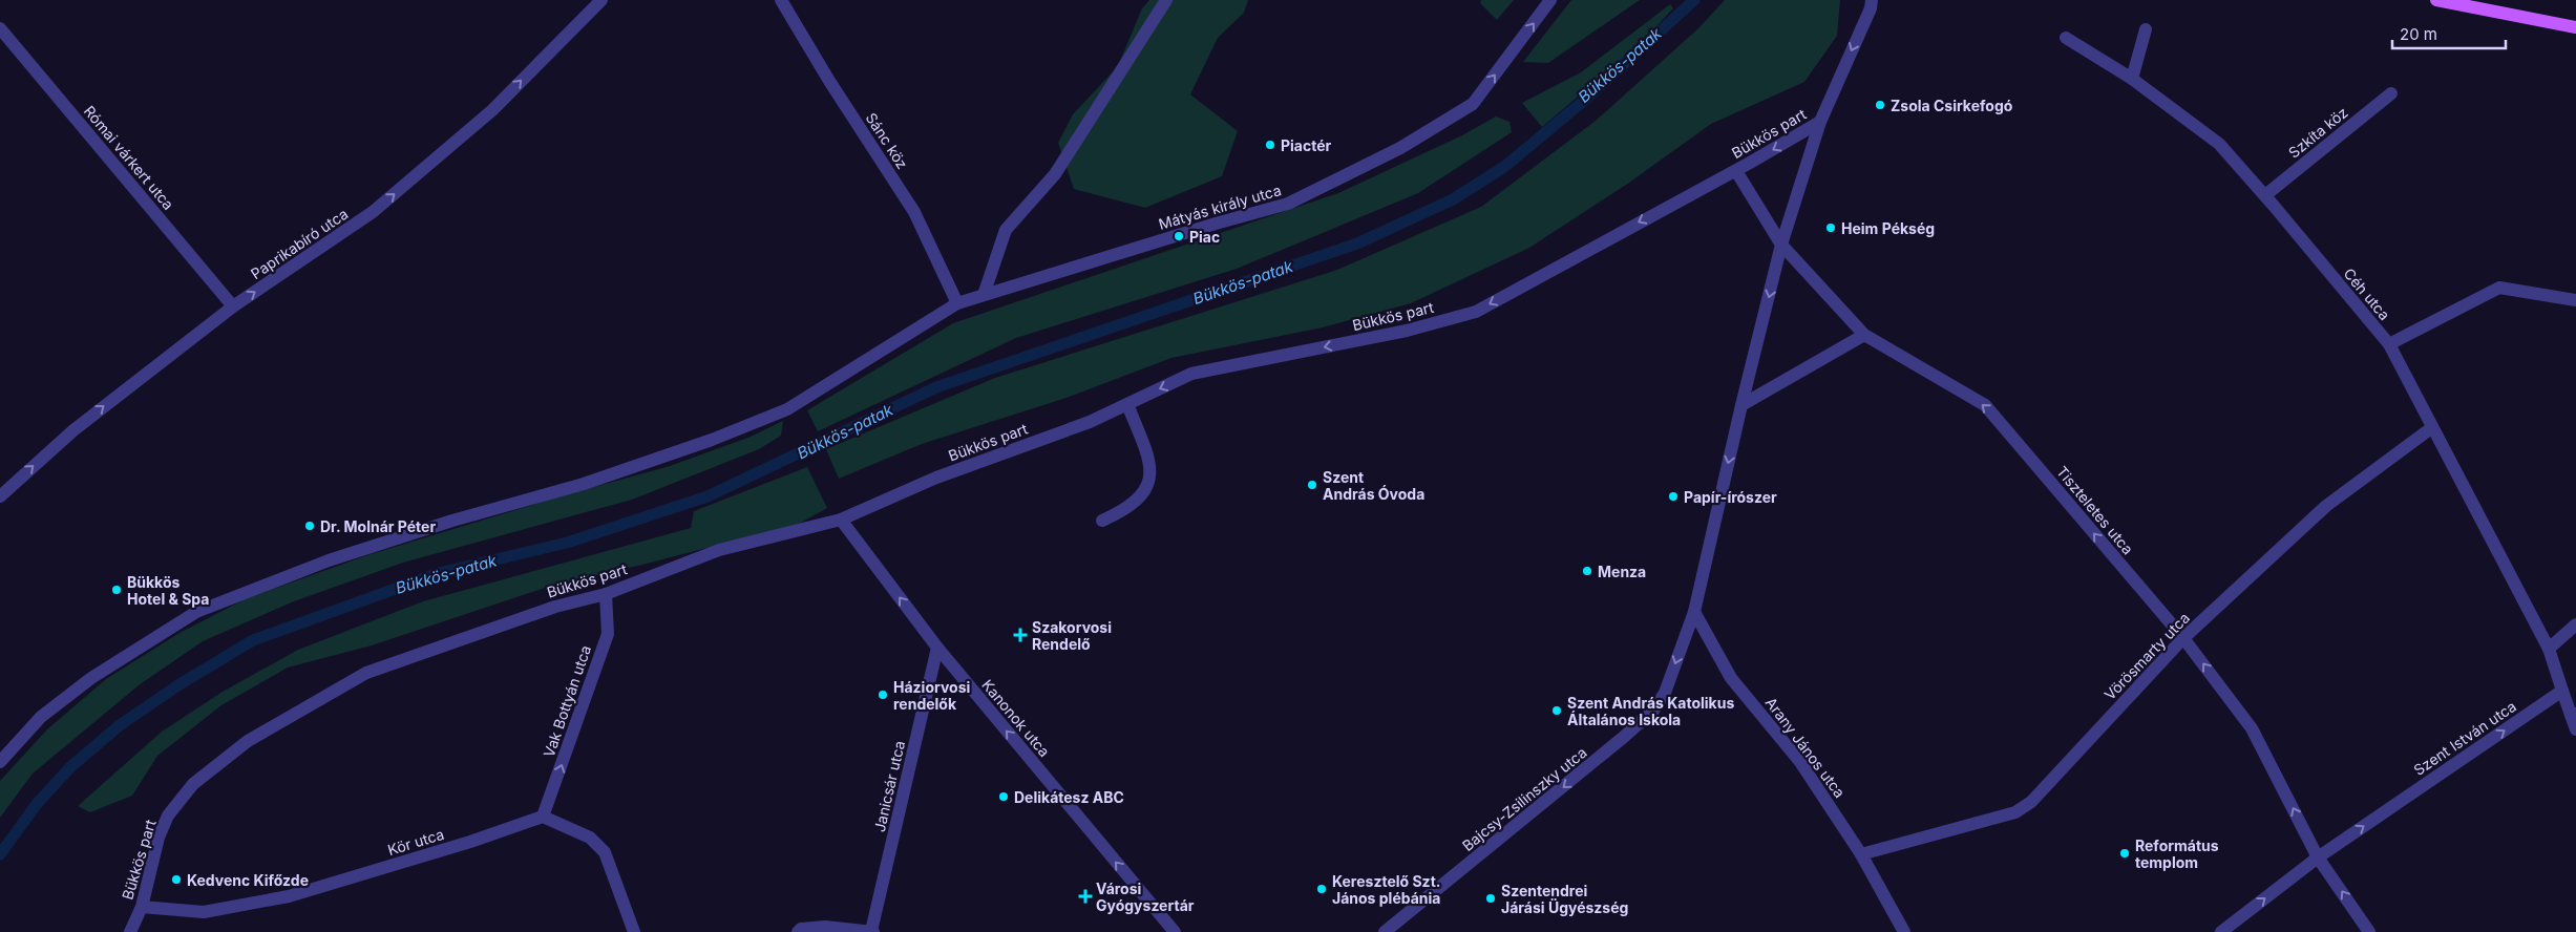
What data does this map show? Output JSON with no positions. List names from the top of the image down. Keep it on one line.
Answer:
{"streets":{"street":["Szkíta köz","Bükkös part","Sánc köz","Római várkert utca","Mátyás király utca","Paprikabíró utca","Céh utca","Tiszteletes utca","Vörösmarty utca","Vak Bottyán utca","Kanonok utca","Szent István utca","Arany János utca","Janicsár utca","Bajcsy-Zsilinszky utca","Kör utca"]},"crossings":[["Szkíta köz","Céh utca"],["Bükkös part","Tiszteletes utca"],["Bükkös part","Vak Bottyán utca"],["Bükkös part","Kanonok utca"],["Bükkös part","Bajcsy-Zsilinszky utca"],["Bükkös part","Kör utca"],["Sánc köz","Mátyás király utca"],["Római várkert utca","Paprikabíró utca"],["Céh utca","Vörösmarty utca"],["Tiszteletes utca","Vörösmarty utca"],["Tiszteletes utca","Szent István utca"],["Tiszteletes utca","Bajcsy-Zsilinszky utca"],["Vörösmarty utca","Arany János utca"],["Vak Bottyán utca","Kör utca"],["Kanonok utca","Janicsár utca"],["Arany János utca","Bajcsy-Zsilinszky utca"]],"one_way":["Bükkös part","Mátyás király utca","Paprikabíró utca","Tiszteletes utca","Vak Bottyán utca","Kanonok utca","Szent István utca","Bajcsy-Zsilinszky utca"],"water":["Bükkös-patak"],"places":{"other":["Zsola Csirkefogó","Piactér","Heim Pékség","Piac","Szent András Óvoda","Papír-írószer","Dr. Molnár Péter","Menza","Bükkös Hotel & Spa","Háziorvosi rendelők","Szent András Katolikus Általános Iskola","Delikátesz ABC","Református templom","Kedvenc Kifőzde","Keresztelő Szt. János plébánia","Szentendrei Járási Ügyészség"],"health":["Szakorvosi Rendelő","Városi Gyógyszertár"]},"scale_bar":"20 m"}
